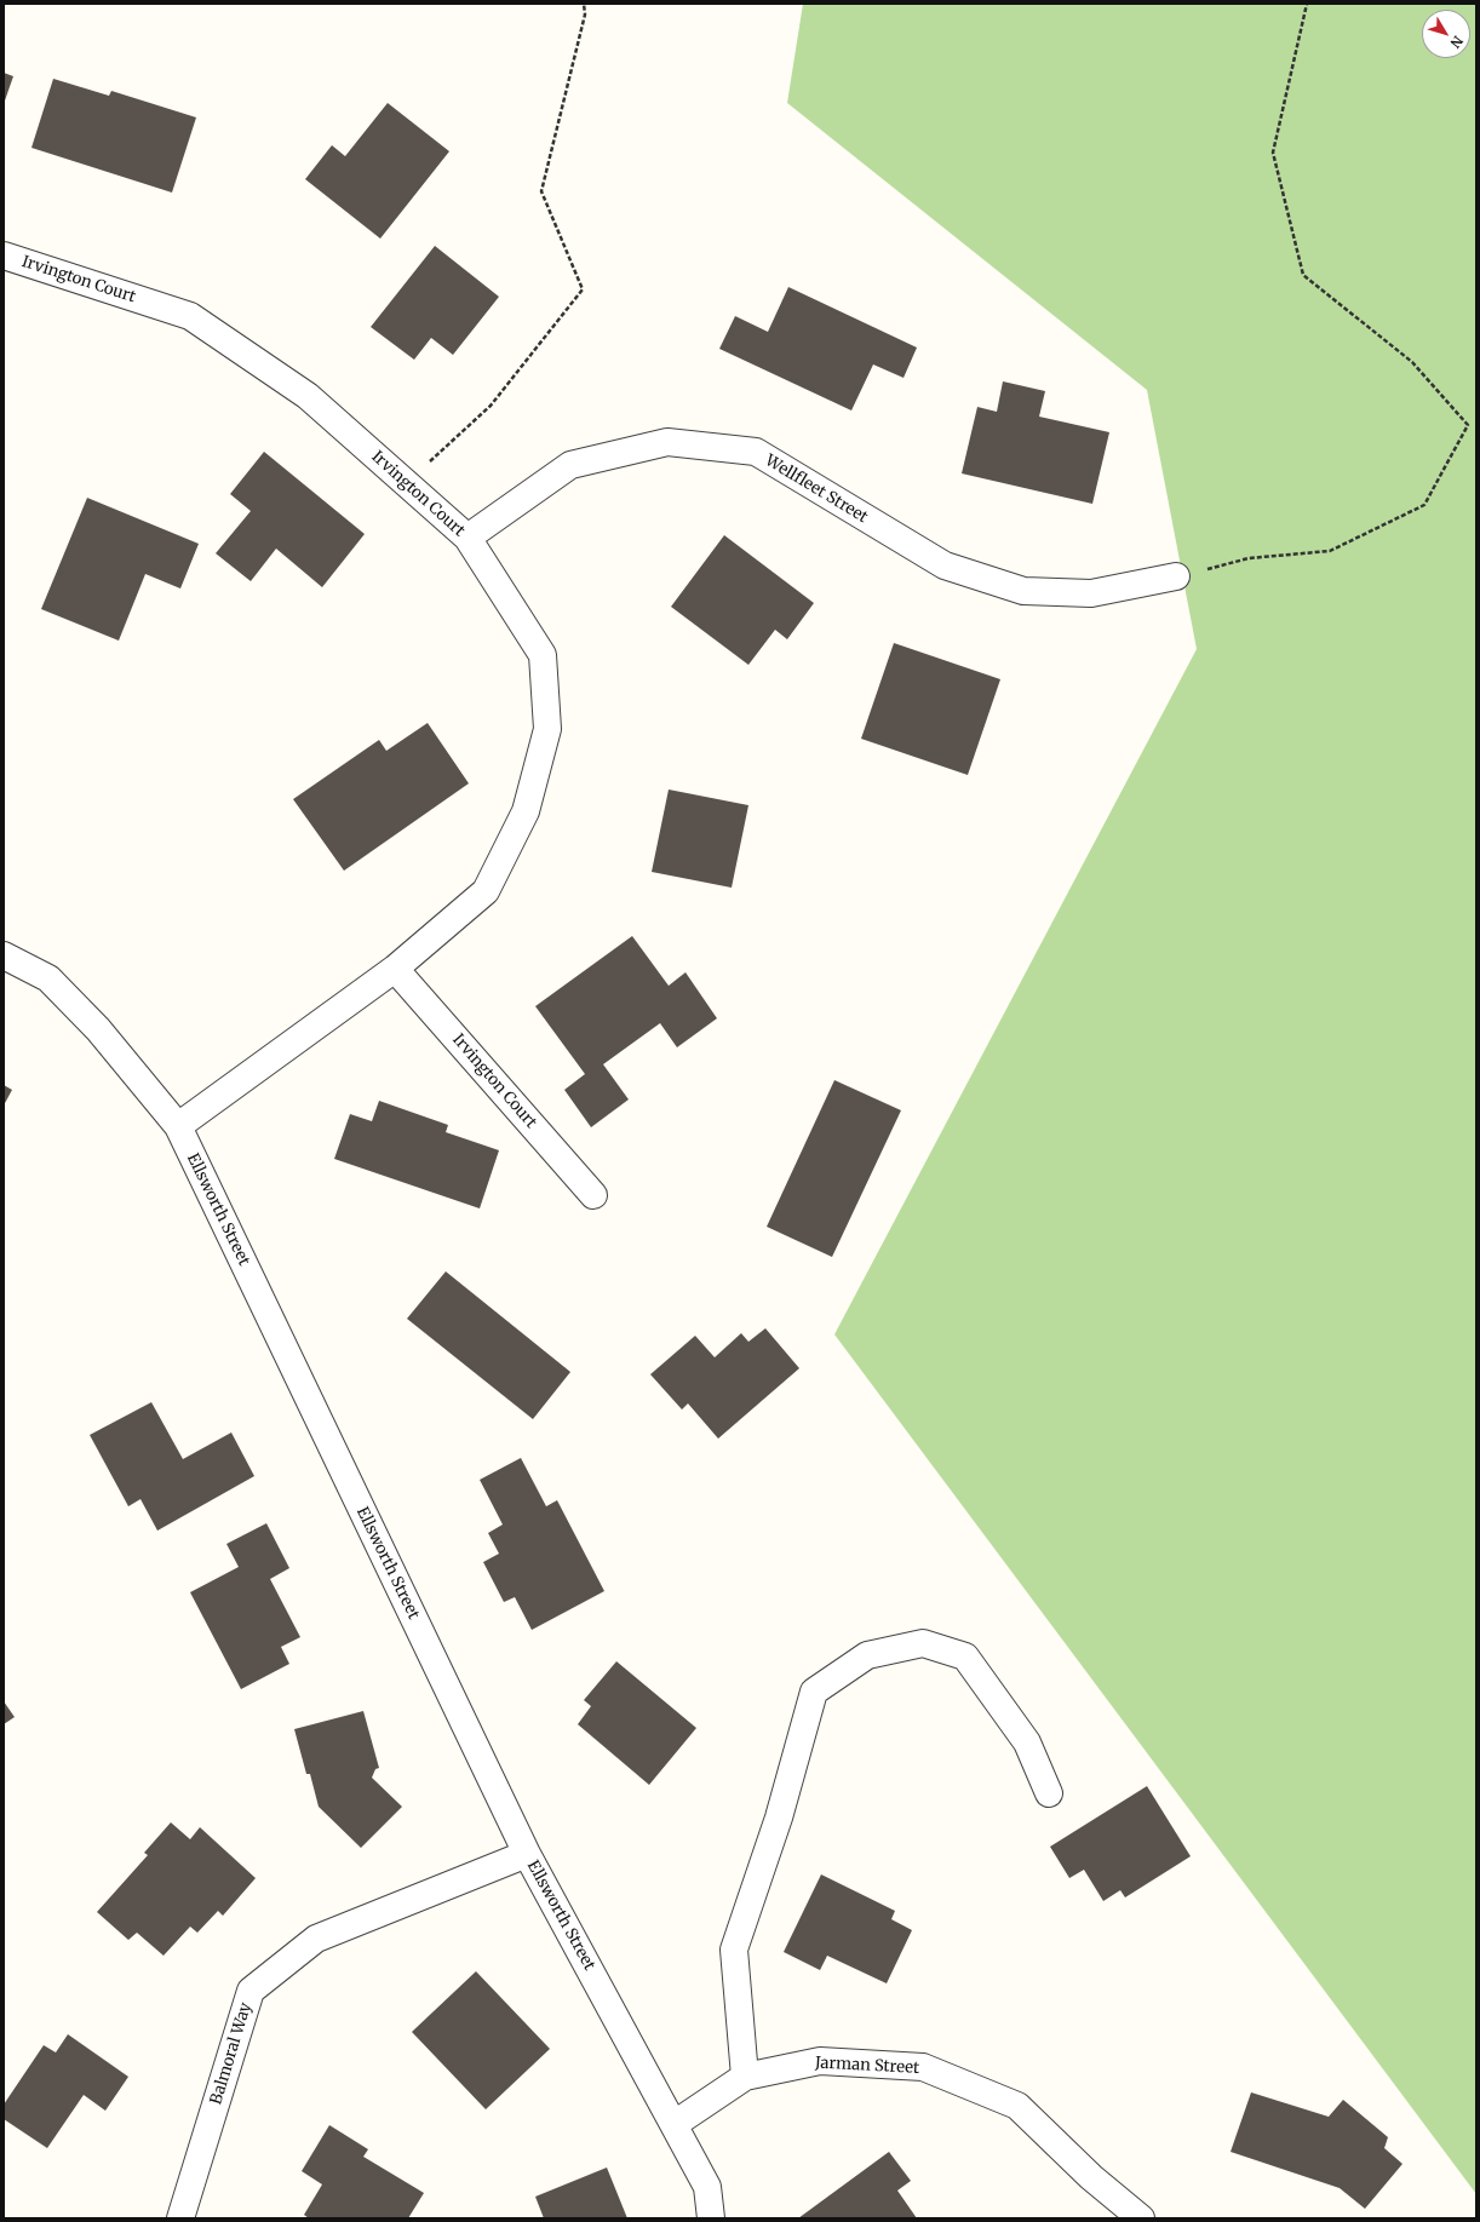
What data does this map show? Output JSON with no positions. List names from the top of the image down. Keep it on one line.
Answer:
{"streets":{"street":["Irvington Court","Wellfleet Street","Ellsworth Street","Balmoral Way","Jarman Street"]},"crossings":[["Irvington Court","Wellfleet Street"],["Irvington Court","Ellsworth Street"],["Ellsworth Street","Balmoral Way"],["Ellsworth Street","Jarman Street"]],"north":"bottom right"}
